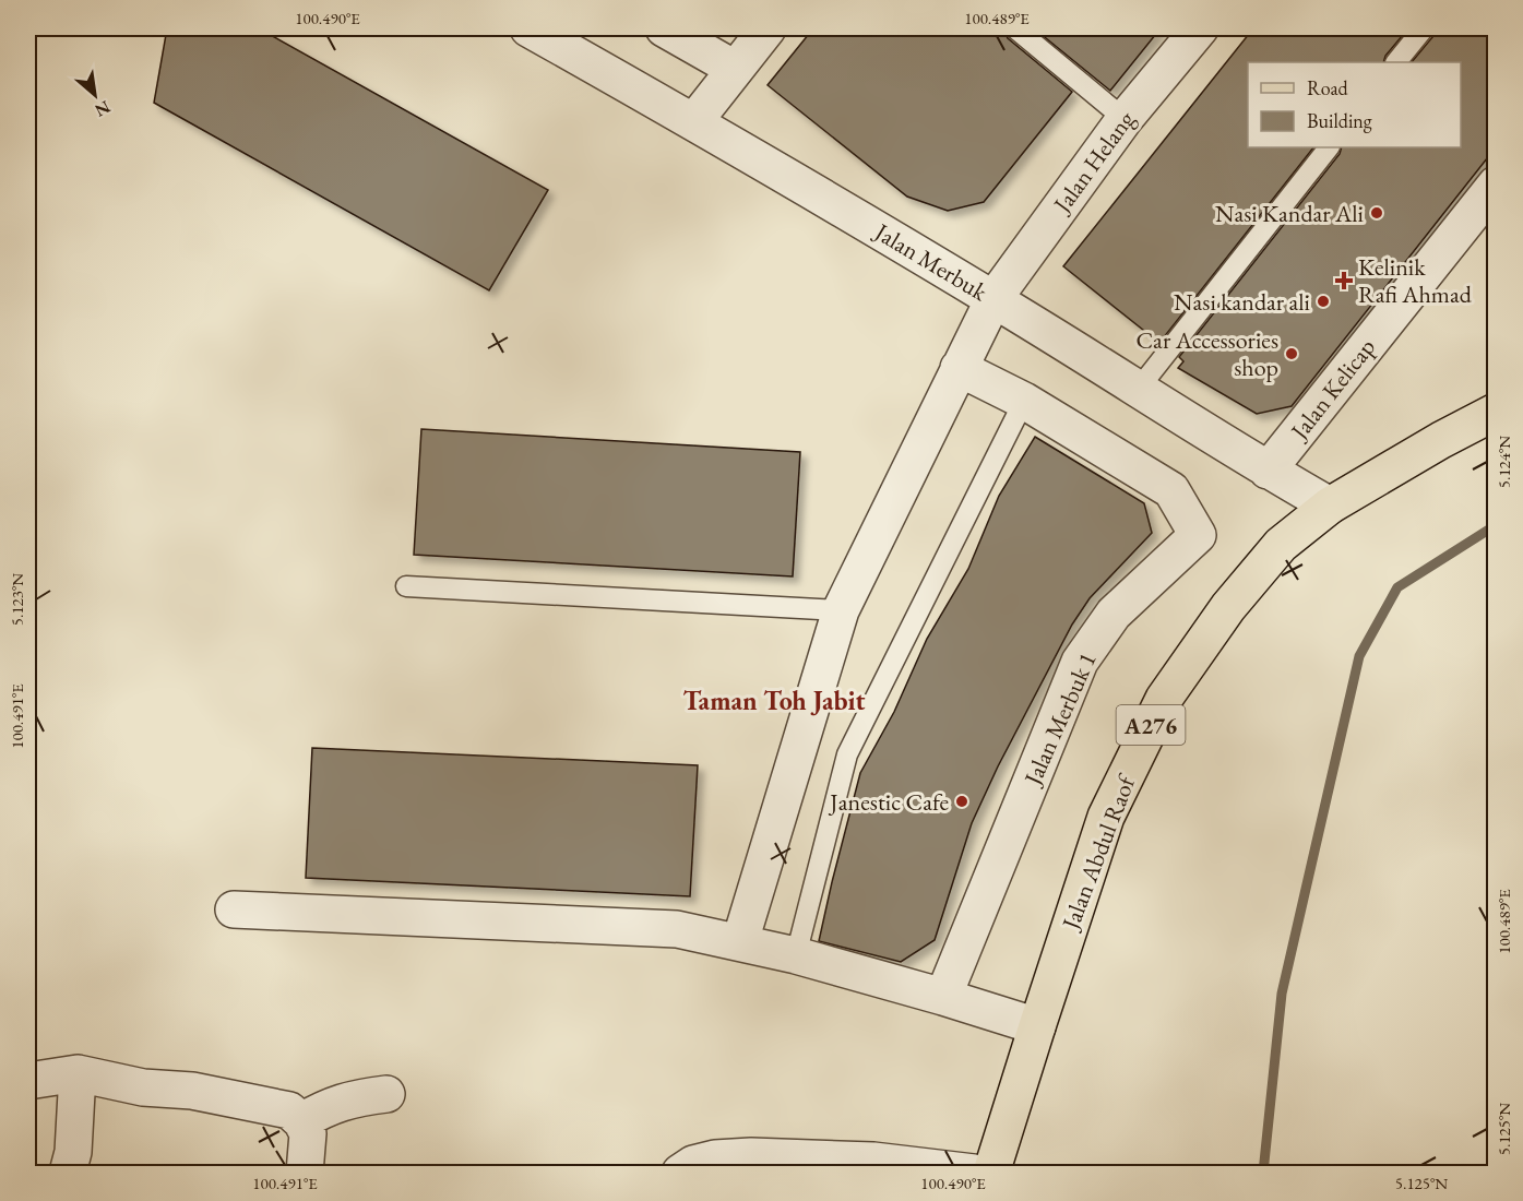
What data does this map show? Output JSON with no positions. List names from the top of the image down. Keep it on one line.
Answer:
{"streets":{"main road":["A276","Jalan Abdul Raof"],"street":["Jalan Helang","Jalan Merbuk","Jalan Kelicap","Jalan Merbuk 1"]},"crossings":[["Jalan Helang","Jalan Merbuk"],["Jalan Merbuk","Jalan Kelicap"],["Jalan Merbuk","Jalan Abdul Raof"]],"districts":["Taman Toh Jabit"],"places":{"other":["Nasi Kandar Ali","Nasi kandar ali","Car Accessories shop","Janestic Cafe"],"health":["Kelinik Rafi Ahmad"]},"legend":["Road","Building"],"north":"bottom right","coordinates":["100.490°E","100.489°E","5.124°N","5.123°N","100.491°E","5.125°N"]}
